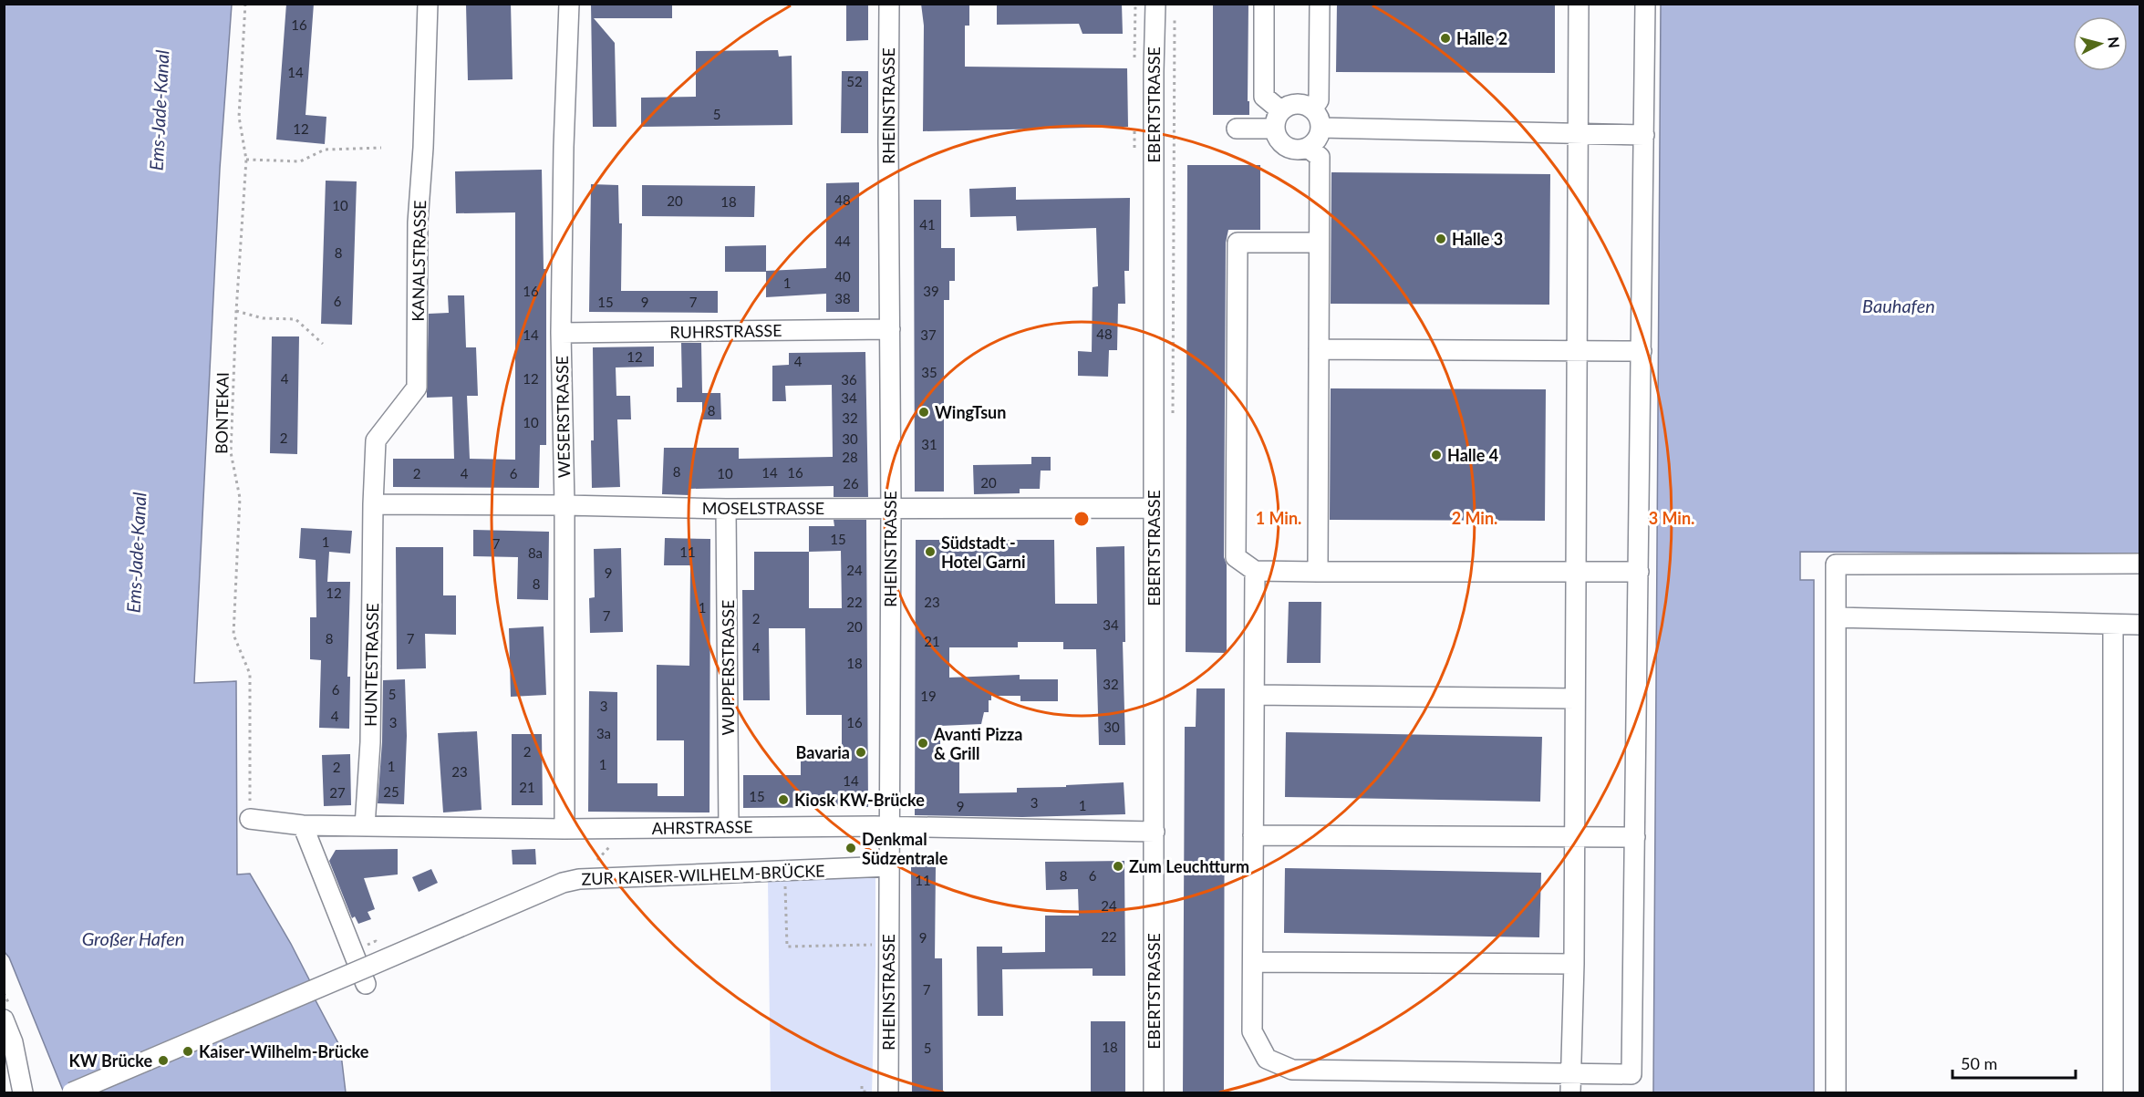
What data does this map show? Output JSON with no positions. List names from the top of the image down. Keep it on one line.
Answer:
{"streets":{"street":["EBERTSTRASSE","RHEINSTRASSE","KANALSTRASSE","RUHRSTRASSE","WESERSTRASSE","MOSELSTRASSE","HUNTESTRASSE","WUPPERSTRASSE","AHRSTRASSE","ZUR KAISER-WILHELM-BRÜCKE"],"path":["BONTEKAI"]},"crossings":[["EBERTSTRASSE","MOSELSTRASSE"],["EBERTSTRASSE","AHRSTRASSE"],["RHEINSTRASSE","RUHRSTRASSE"],["RHEINSTRASSE","MOSELSTRASSE"],["RHEINSTRASSE","AHRSTRASSE"],["RHEINSTRASSE","ZUR KAISER-WILHELM-BRÜCKE"],["KANALSTRASSE","MOSELSTRASSE"],["KANALSTRASSE","HUNTESTRASSE"],["RUHRSTRASSE","WESERSTRASSE"],["BONTEKAI","AHRSTRASSE"],["WESERSTRASSE","MOSELSTRASSE"],["WESERSTRASSE","AHRSTRASSE"],["MOSELSTRASSE","HUNTESTRASSE"],["MOSELSTRASSE","WUPPERSTRASSE"],["HUNTESTRASSE","AHRSTRASSE"],["WUPPERSTRASSE","AHRSTRASSE"]],"water":["Ems-Jade-Kanal","Bauhafen","Großer Hafen"],"places":["Halle 2","Halle 3","WingTsun","Halle 4","Südstadt - Hotel Garni","Avanti Pizza & Grill","Bavaria","Kiosk KW-Brücke","Denkmal Südzentrale","Zum Leuchtturm","Kaiser-Wilhelm-Brücke","KW Brücke"],"house_numbers":["16","14","52","5","12","48","20","18","10","41","44","8","40","1","16","39","38","6","15","9","7","48","14","37","12","4","35","4","12","36","34","8","32","10","2","30","31","28","8","14","16","2","4","6","10","20","26","15","1","7","11","8a","24","9","8","12","22","23","1","7","2","34","20","8","7","21","4","18","32","6","5","19","3","4","3","16","30","3a","2","1","1","2","23","14","21","25","27","15","3","1","9","8","6","11","24","22","9","7","18","5"],"scale_bar":"50 m","north":"right","rings":["1 Min.","2 Min.","3 Min."]}
